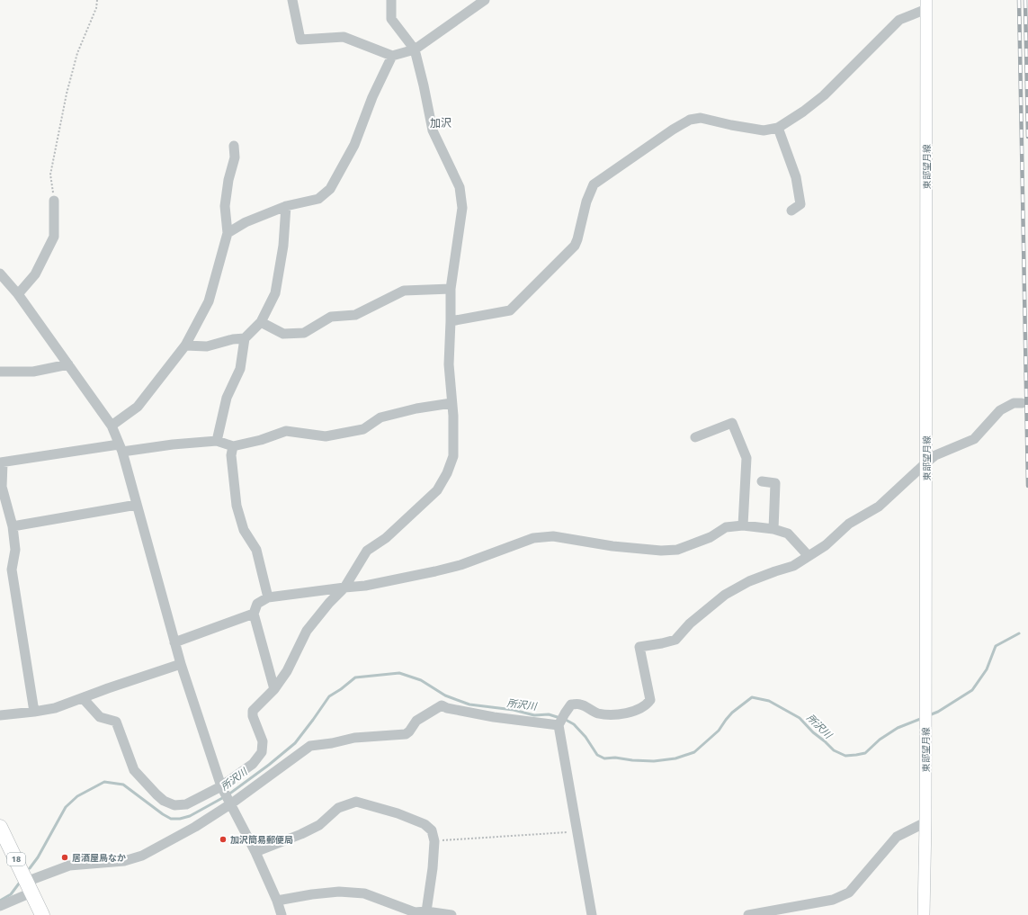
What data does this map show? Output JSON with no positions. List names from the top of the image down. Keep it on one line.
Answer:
{"streets":{"highway":["18"],"main road":["東部望月線"]},"districts":["加沢"],"water":["所沢川"],"places":["加沢簡易郵便局","居酒屋鳥なか"]}
